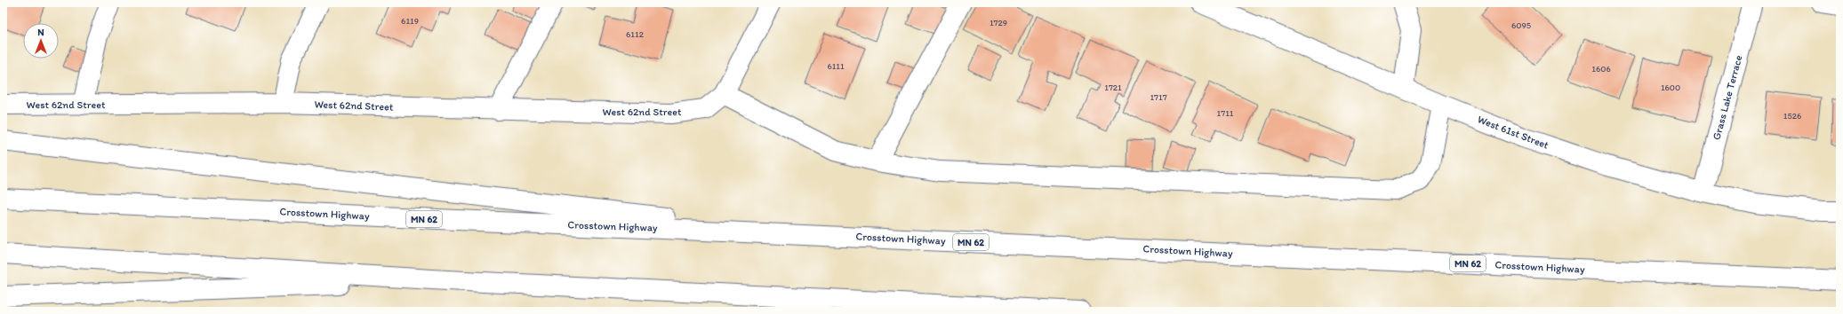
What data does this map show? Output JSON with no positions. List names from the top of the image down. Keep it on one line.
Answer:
{"streets":{"main road":["Grass Lake Terrace","West 62nd Street","West 61st Street","Crosstown Highway","MN 62"]},"crossings":[["Grass Lake Terrace","West 61st Street"]],"house_numbers":["6119","1729","6095","6112","6111","1606","1721","1600","1717","1711","1526"],"north":"top"}
